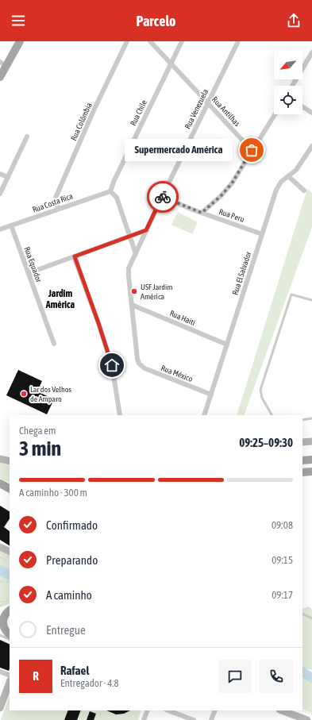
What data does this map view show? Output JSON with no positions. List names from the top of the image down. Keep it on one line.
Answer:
{"streets":{"street":["Rua Venezuela","Rua Antilhas","Rua Chile","Rua Colômbia","Rua Costa Rica","Rua Peru","Rua Equador","Rua El Salvador","Rua Haiti","Rua México"]},"crossings":[["Rua Venezuela","Rua Antilhas"],["Rua Venezuela","Rua Peru"],["Rua Venezuela","Rua Haiti"],["Rua Venezuela","Rua México"],["Rua Antilhas","Rua Chile"],["Rua Chile","Rua Costa Rica"],["Rua Colômbia","Rua Costa Rica"],["Rua Costa Rica","Rua Equador"],["Rua Peru","Rua El Salvador"],["Rua El Salvador","Rua Haiti"],["Rua El Salvador","Rua México"]],"districts":["Jardim América"],"places":["Supermercado América","USF Jardim América","Lar dos Velhos de Amparo"],"north":"bottom left","page":{"header":"Parcelo","bubble":"Supermercado América","heading":["3 min","Chega em","09:25–09:30"],"panel":["Rafael","Entregador · 4.8"],"bar":"A caminho · 300 m","list":[["Confirmado","09:08"],["Preparando","09:15"],["A caminho","09:17"],"Entregue"],"round":"R"}}
